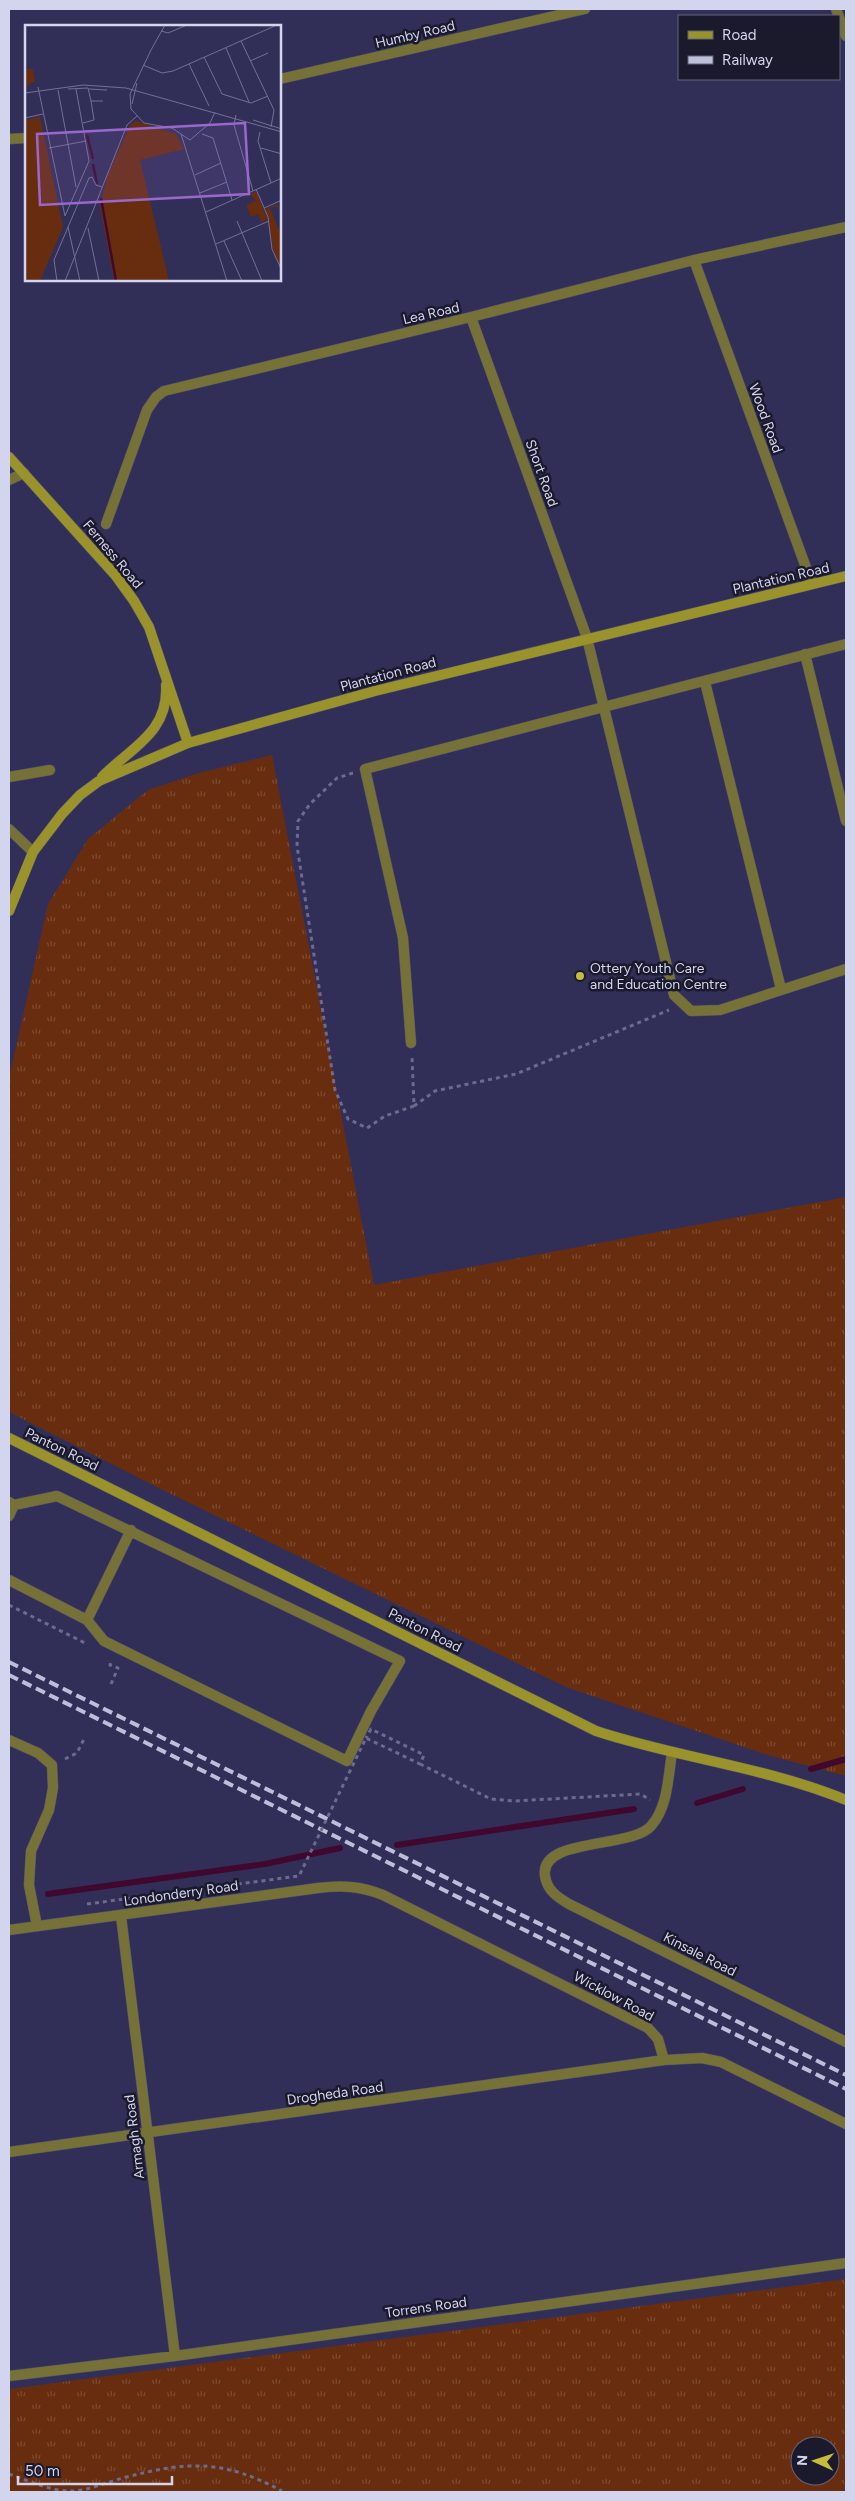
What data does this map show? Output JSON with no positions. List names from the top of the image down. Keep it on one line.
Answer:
{"streets":{"street":["Humby Road","Lea Road","Wood Road","Short Road","Ferness Road","Plantation Road","Panton Road","Londonderry Road","Kinsale Road","Wicklow Road","Drogheda Road","Armagh Road","Torrens Road"]},"crossings":[["Lea Road","Wood Road"],["Lea Road","Short Road"],["Wood Road","Plantation Road"],["Short Road","Plantation Road"],["Ferness Road","Plantation Road"],["Londonderry Road","Wicklow Road"],["Londonderry Road","Armagh Road"],["Wicklow Road","Drogheda Road"],["Drogheda Road","Armagh Road"],["Armagh Road","Torrens Road"]],"places":["Ottery Youth Care and Education Centre"],"legend":["Road","Railway"],"scale_bar":"50 m","north":"left"}
